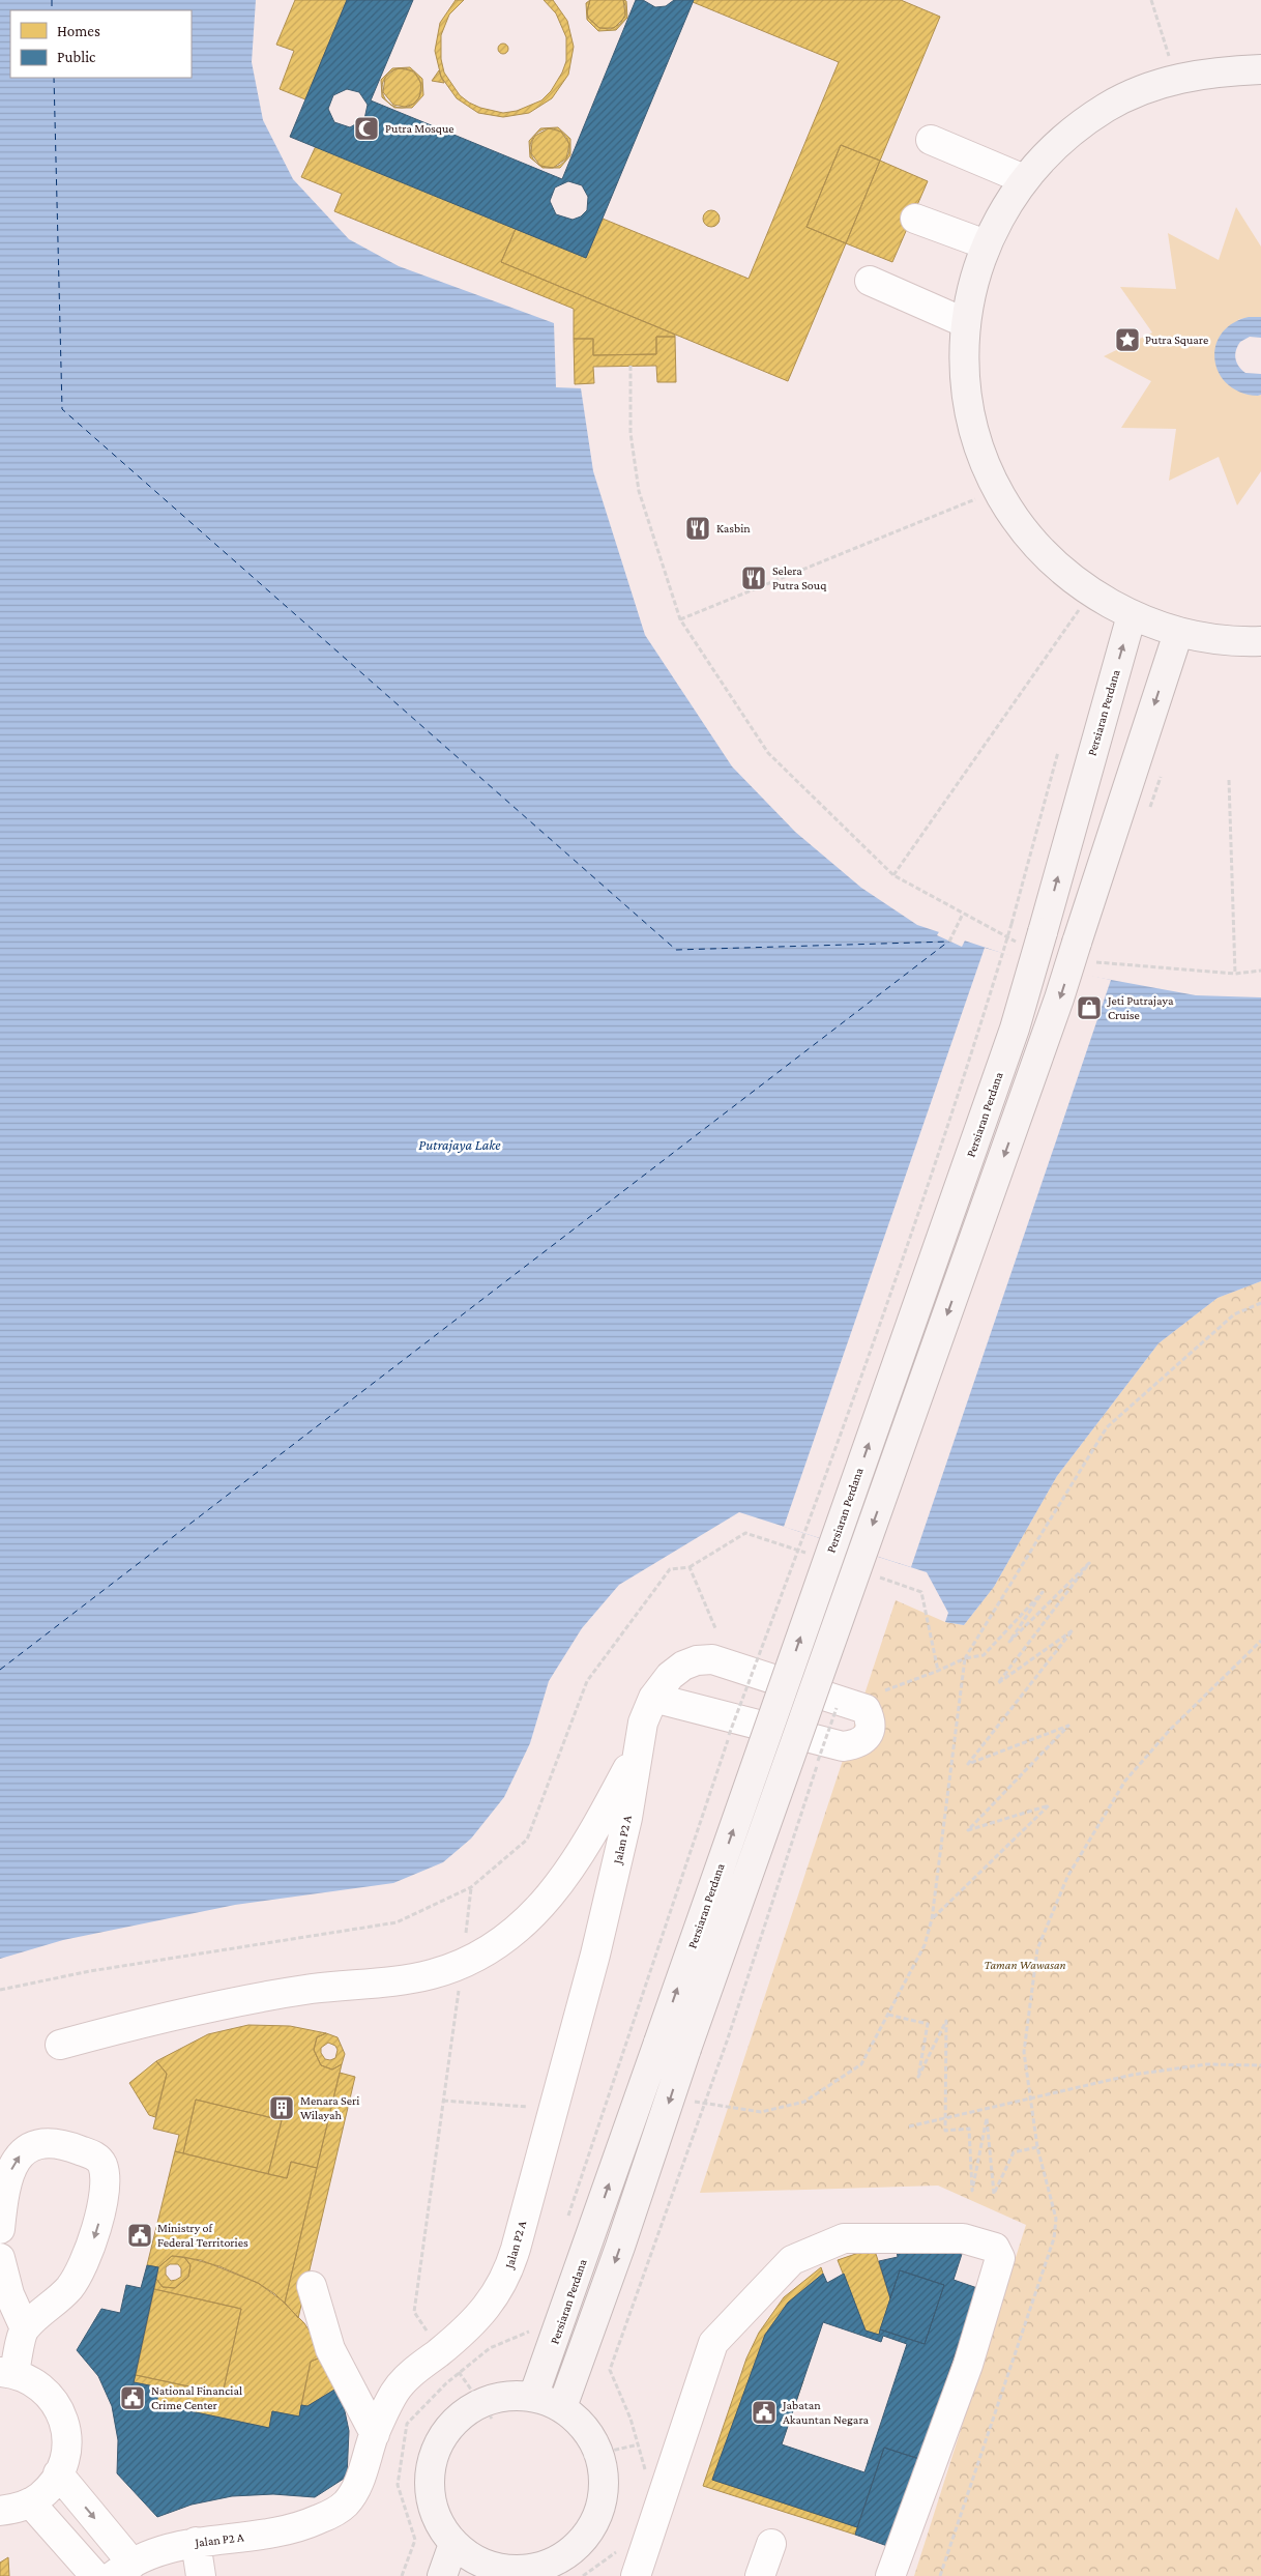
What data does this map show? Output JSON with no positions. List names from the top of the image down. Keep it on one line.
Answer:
{"streets":{"main road":["Persiaran Perdana"],"street":["Jalan P2 A"]},"water":["Putrajaya Lake"],"parks":["Taman Wawasan"],"places":{"mosque":["Putra Mosque"],"place":["Putra Square"],"restaurant":["Kasbin","Selera Putra Souq"],"shop":["Jeti Putrajaya Cruise"],"building":["Menara Seri Wilayah"],"public building":["Ministry of Federal Territories","National Financial Crime Center","Jabatan Akauntan Negara"]},"legend":["Homes","Public"]}
